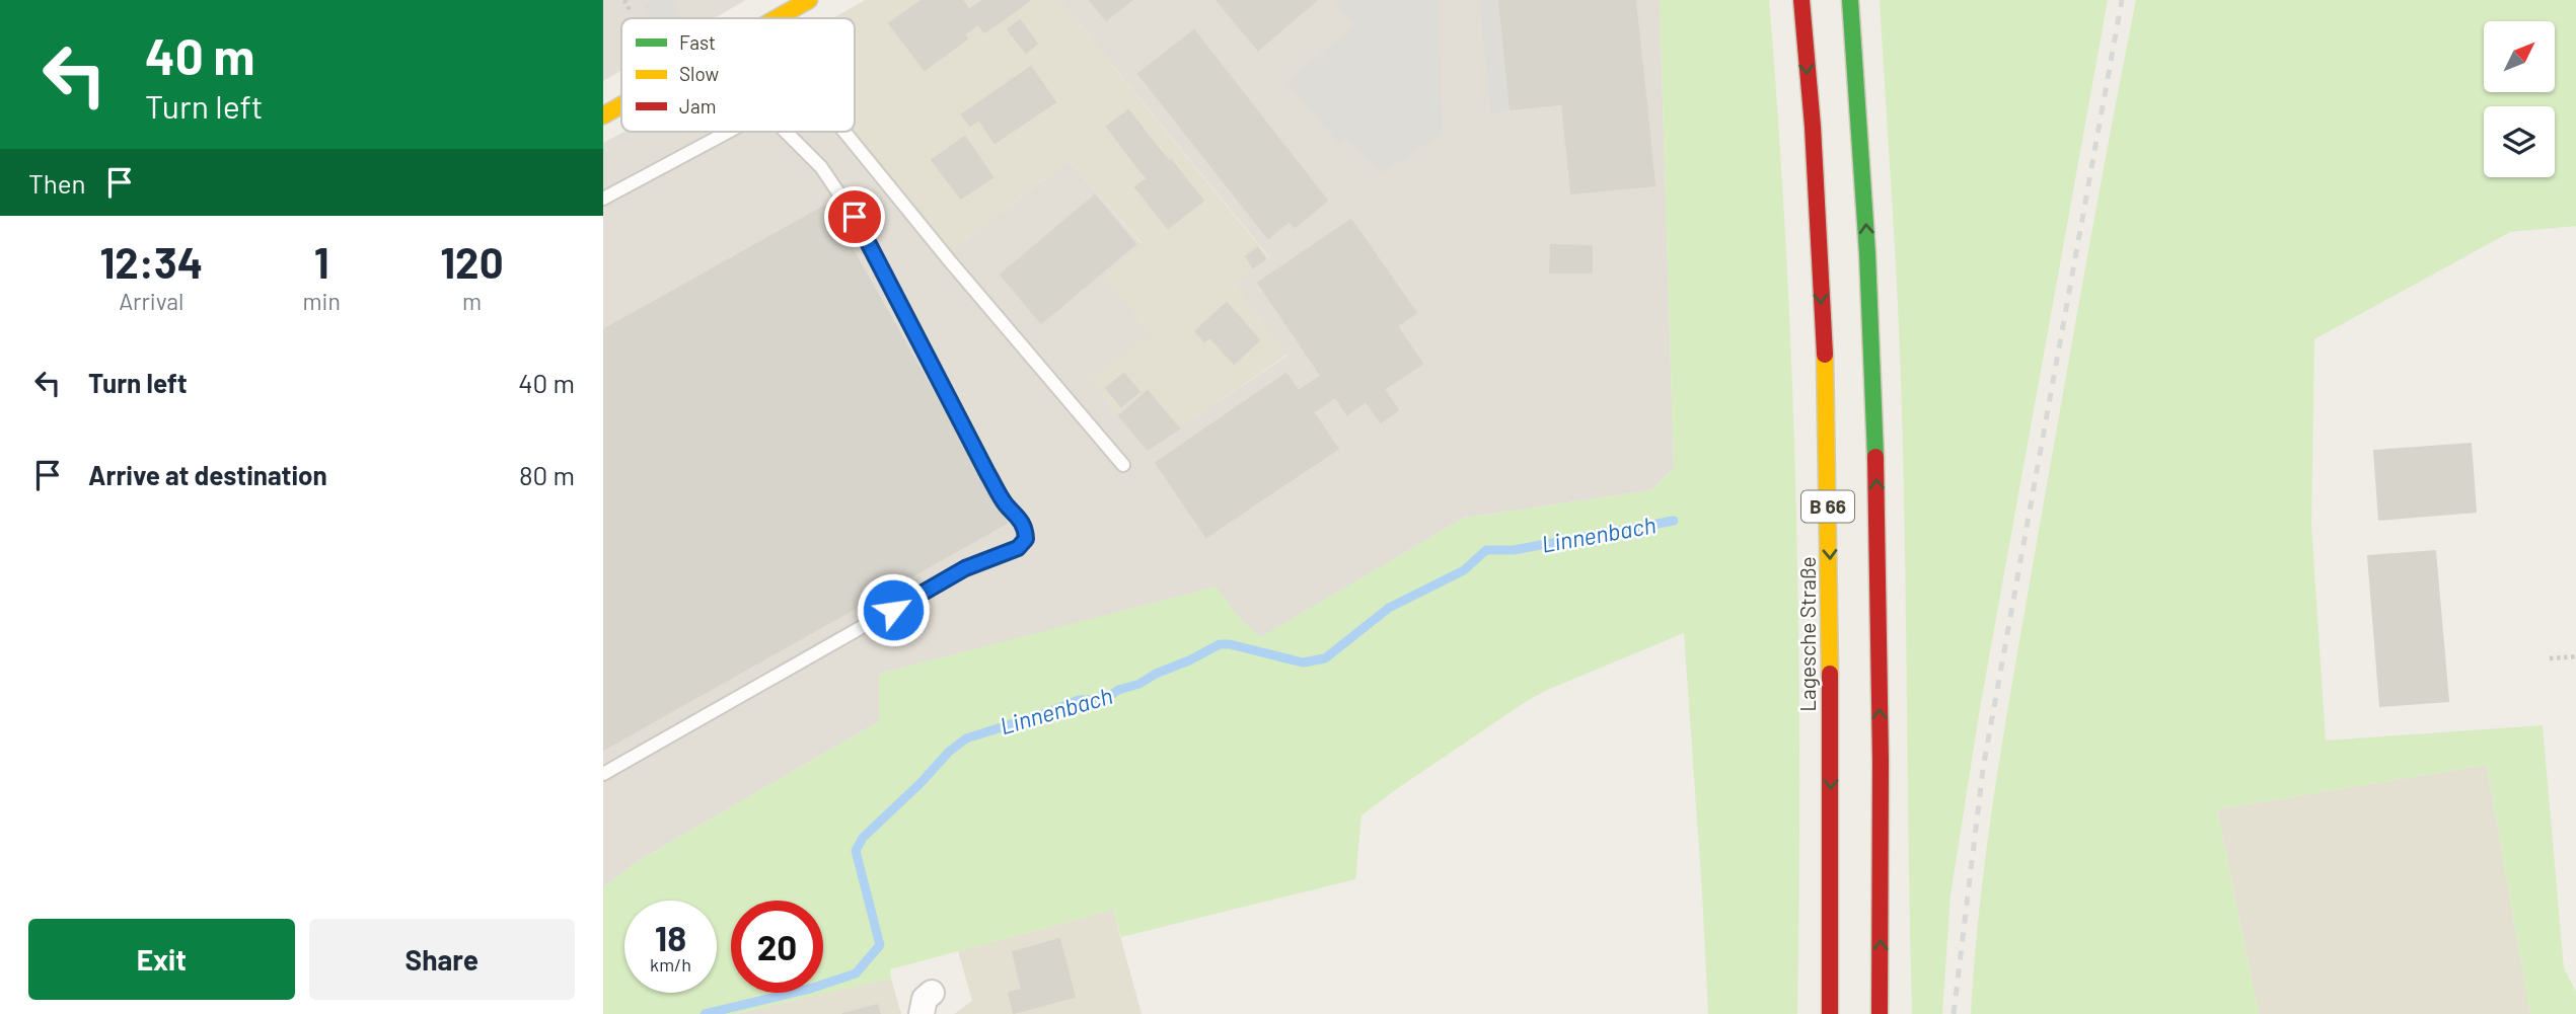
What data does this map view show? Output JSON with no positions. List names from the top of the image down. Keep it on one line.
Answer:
{"streets":{"main road":["B 66","Lagesche Straße"]},"water":["Linnenbach"],"legend":["Fast","Slow","Jam"],"north":"top right","page":{"turn":["40 m","Turn left"],"then":"Then","eta":["12:34","Arrival","1","min","120","m"],"list":[{"name":"Turn left","value":"40 m"},{"name":"Arrive at destination","value":"80 m"}],"speed":"18 km/h","limit":"20","buttons":["Exit","Share"]}}
